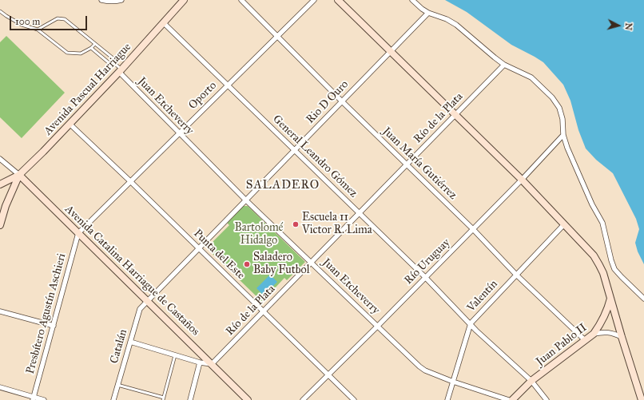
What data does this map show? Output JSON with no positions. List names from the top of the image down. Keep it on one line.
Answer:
{"streets":{"street":["Avenida Pascual Harriague","Oporto","Rio D Ouro","Juan Etcheverry","Río de la Plata","General Leandro Gómez","Juan María Gutiérrez","Punta del Este","Río Uruguay","Avenida Catalina Harriague de Castaños","Valentín","Presbítero Agustín Aschieri","Juan Pablo II","Catalán"]},"crossings":[["Avenida Pascual Harriague","Juan Etcheverry"],["Avenida Pascual Harriague","General Leandro Gómez"],["Avenida Pascual Harriague","Punta del Este"],["Avenida Pascual Harriague","Avenida Catalina Harriague de Castaños"],["Oporto","Juan Etcheverry"],["Oporto","General Leandro Gómez"],["Oporto","Juan María Gutiérrez"],["Oporto","Punta del Este"],["Oporto","Avenida Catalina Harriague de Castaños"],["Oporto","Presbítero Agustín Aschieri"],["Rio D Ouro","Juan Etcheverry"],["Rio D Ouro","General Leandro Gómez"],["Rio D Ouro","Juan María Gutiérrez"],["Rio D Ouro","Punta del Este"],["Rio D Ouro","Avenida Catalina Harriague de Castaños"],["Rio D Ouro","Catalán"],["Juan Etcheverry","Río de la Plata"],["Juan Etcheverry","Río Uruguay"],["Juan Etcheverry","Valentín"],["Río de la Plata","General Leandro Gómez"],["Río de la Plata","Juan María Gutiérrez"],["Río de la Plata","Punta del Este"],["Río de la Plata","Avenida Catalina Harriague de Castaños"],["General Leandro Gómez","Río Uruguay"],["General Leandro Gómez","Valentín"],["General Leandro Gómez","Juan Pablo II"],["Juan María Gutiérrez","Río Uruguay"],["Juan María Gutiérrez","Valentín"],["Juan María Gutiérrez","Juan Pablo II"],["Punta del Este","Río Uruguay"],["Avenida Catalina Harriague de Castaños","Presbítero Agustín Aschieri"],["Avenida Catalina Harriague de Castaños","Catalán"]],"districts":["SALADERO"],"parks":["Bartolomé Hidalgo"],"places":["Escuela 11 Victor R. Lima","Saladero Baby Futbol"],"scale_bar":"100 m","north":"right"}
